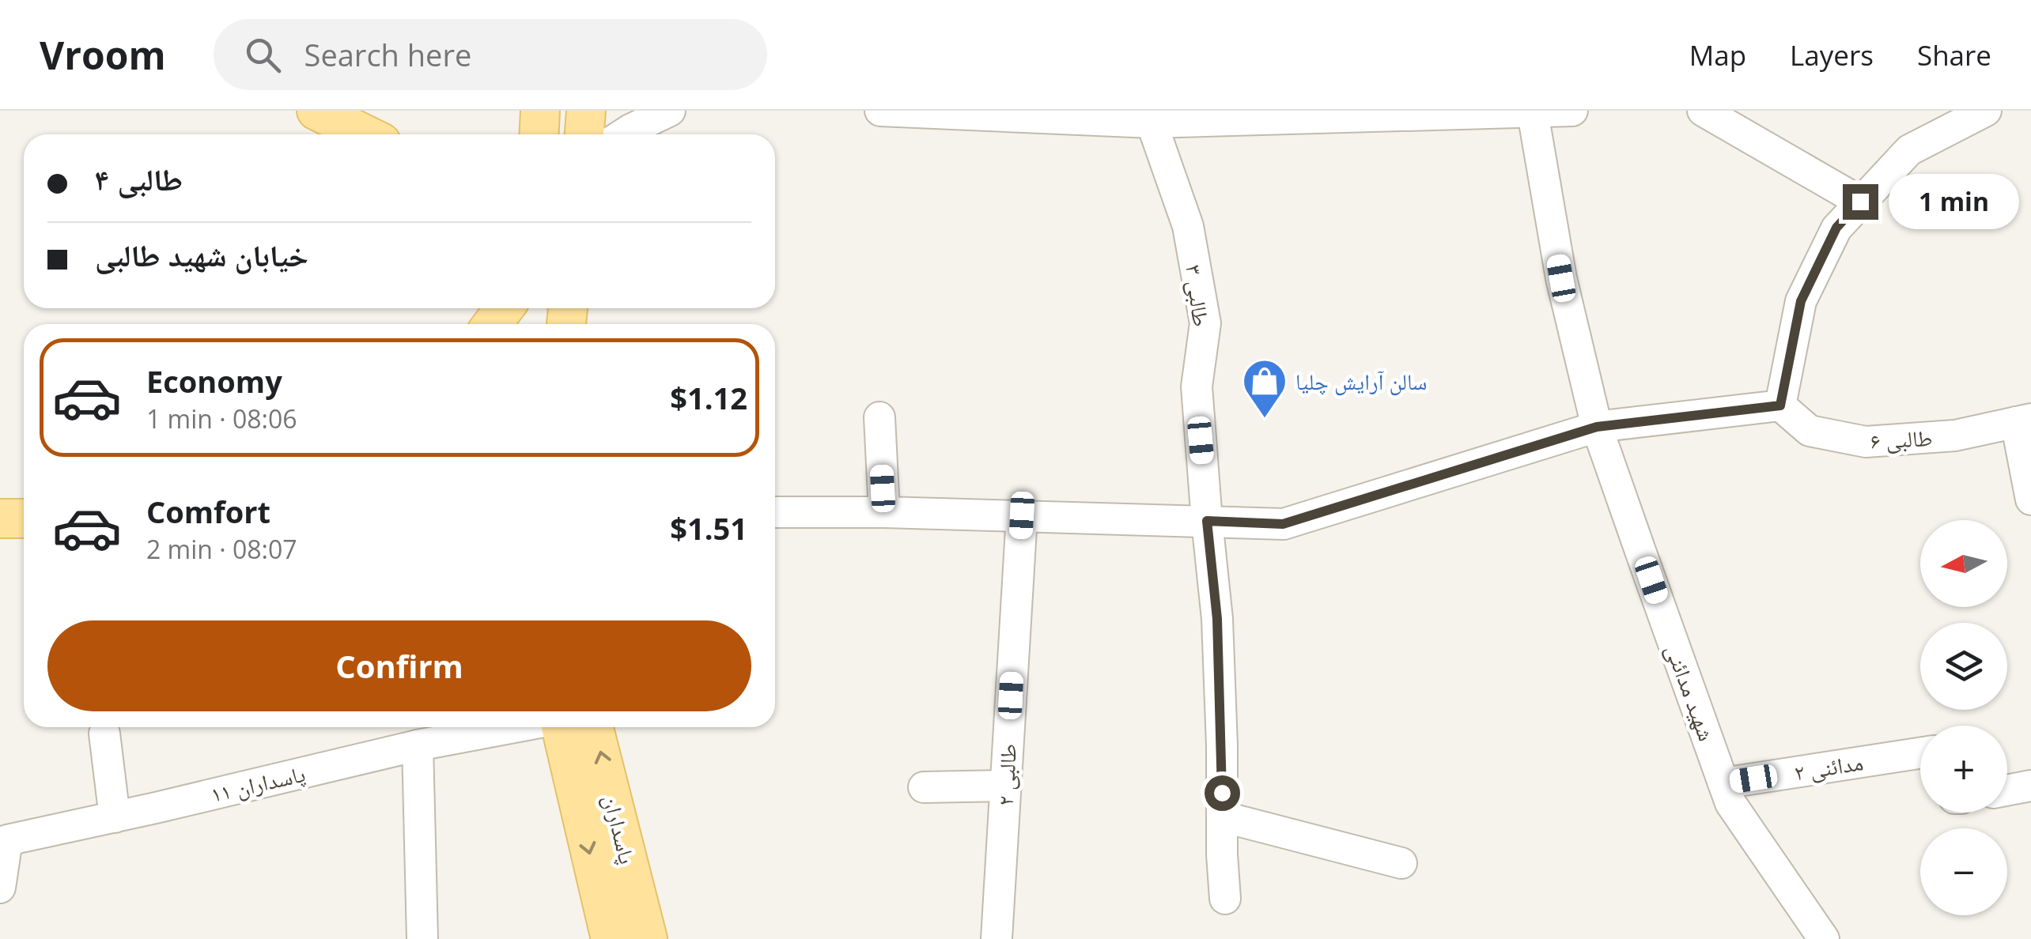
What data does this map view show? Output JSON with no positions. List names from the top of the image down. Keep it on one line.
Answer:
{"streets":{"main road":["پاسداران"],"street":["طالبی ۳","طالبی ۶","شهید مدائنی","مدائنی ۲","طالبی ۲","پاسداران ۱۱"]},"crossings":[["شهید مدائنی","مدائنی ۲"]],"places":{"shop":["سالن آرایش چلیا"]},"north":"left","page":{"header":"Vroom","search":"Search here","nav":["Map","Layers","Share"],"banner":["طالبی ۴","خیابان شهید طالبی"],"bubble":"1 min","list":[{"name":"Economy","note":"1 min · 08:06","value":"$1.12"},{"name":"Comfort","note":"2 min · 08:07","value":"$1.51"}],"map_buttons":["+","−"],"buttons":"Confirm"}}
